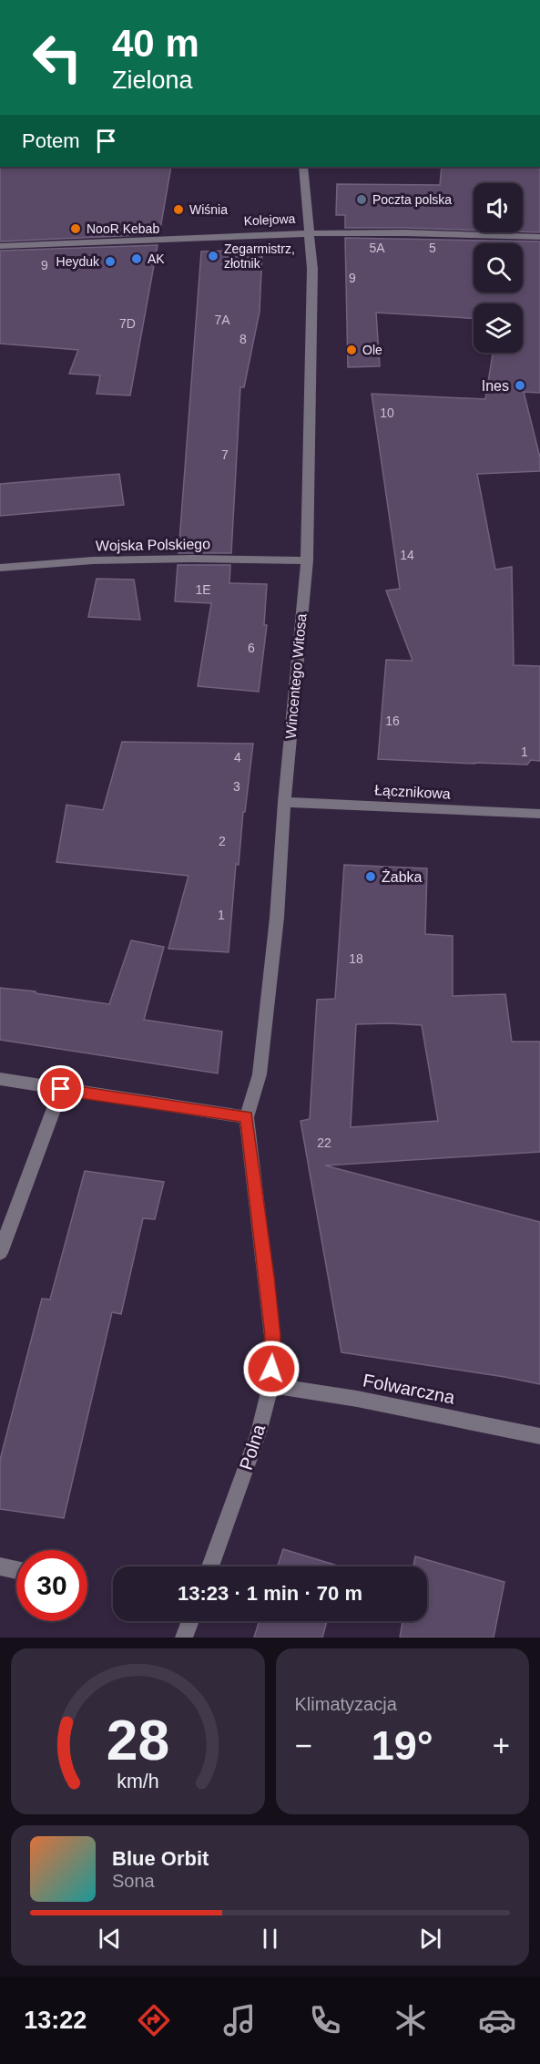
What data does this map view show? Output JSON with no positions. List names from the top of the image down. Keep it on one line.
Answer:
{"streets":{"street":["Kolejowa","Wojska Polskiego","Wincentego Witosa","Łącznikowa","Folwarczna","Polna"]},"crossings":[["Kolejowa","Wincentego Witosa"],["Wojska Polskiego","Wincentego Witosa"],["Wincentego Witosa","Łącznikowa"],["Wincentego Witosa","Polna"],["Folwarczna","Polna"]],"places":["Poczta polska","Wiśnia","NooR Kebab","Zegarmistrz, złotnik","AK","Heyduk","Ole","Ines","Żabka"],"house_numbers":["5A","5","9","9","7A","7D","8","10","7","14","1E","6","16","1","4","3","2","1","18","22"],"page":{"turn":["40 m","Zielona"],"then":"Potem","limit":"30","trip":"13:23 · 1 min · 70 m","tile":"Klimatyzacja","heat":["−","19°","+"],"song":["Blue Orbit","Sona"],"tabs":"13:22","gauge":["28","km/h"]}}
